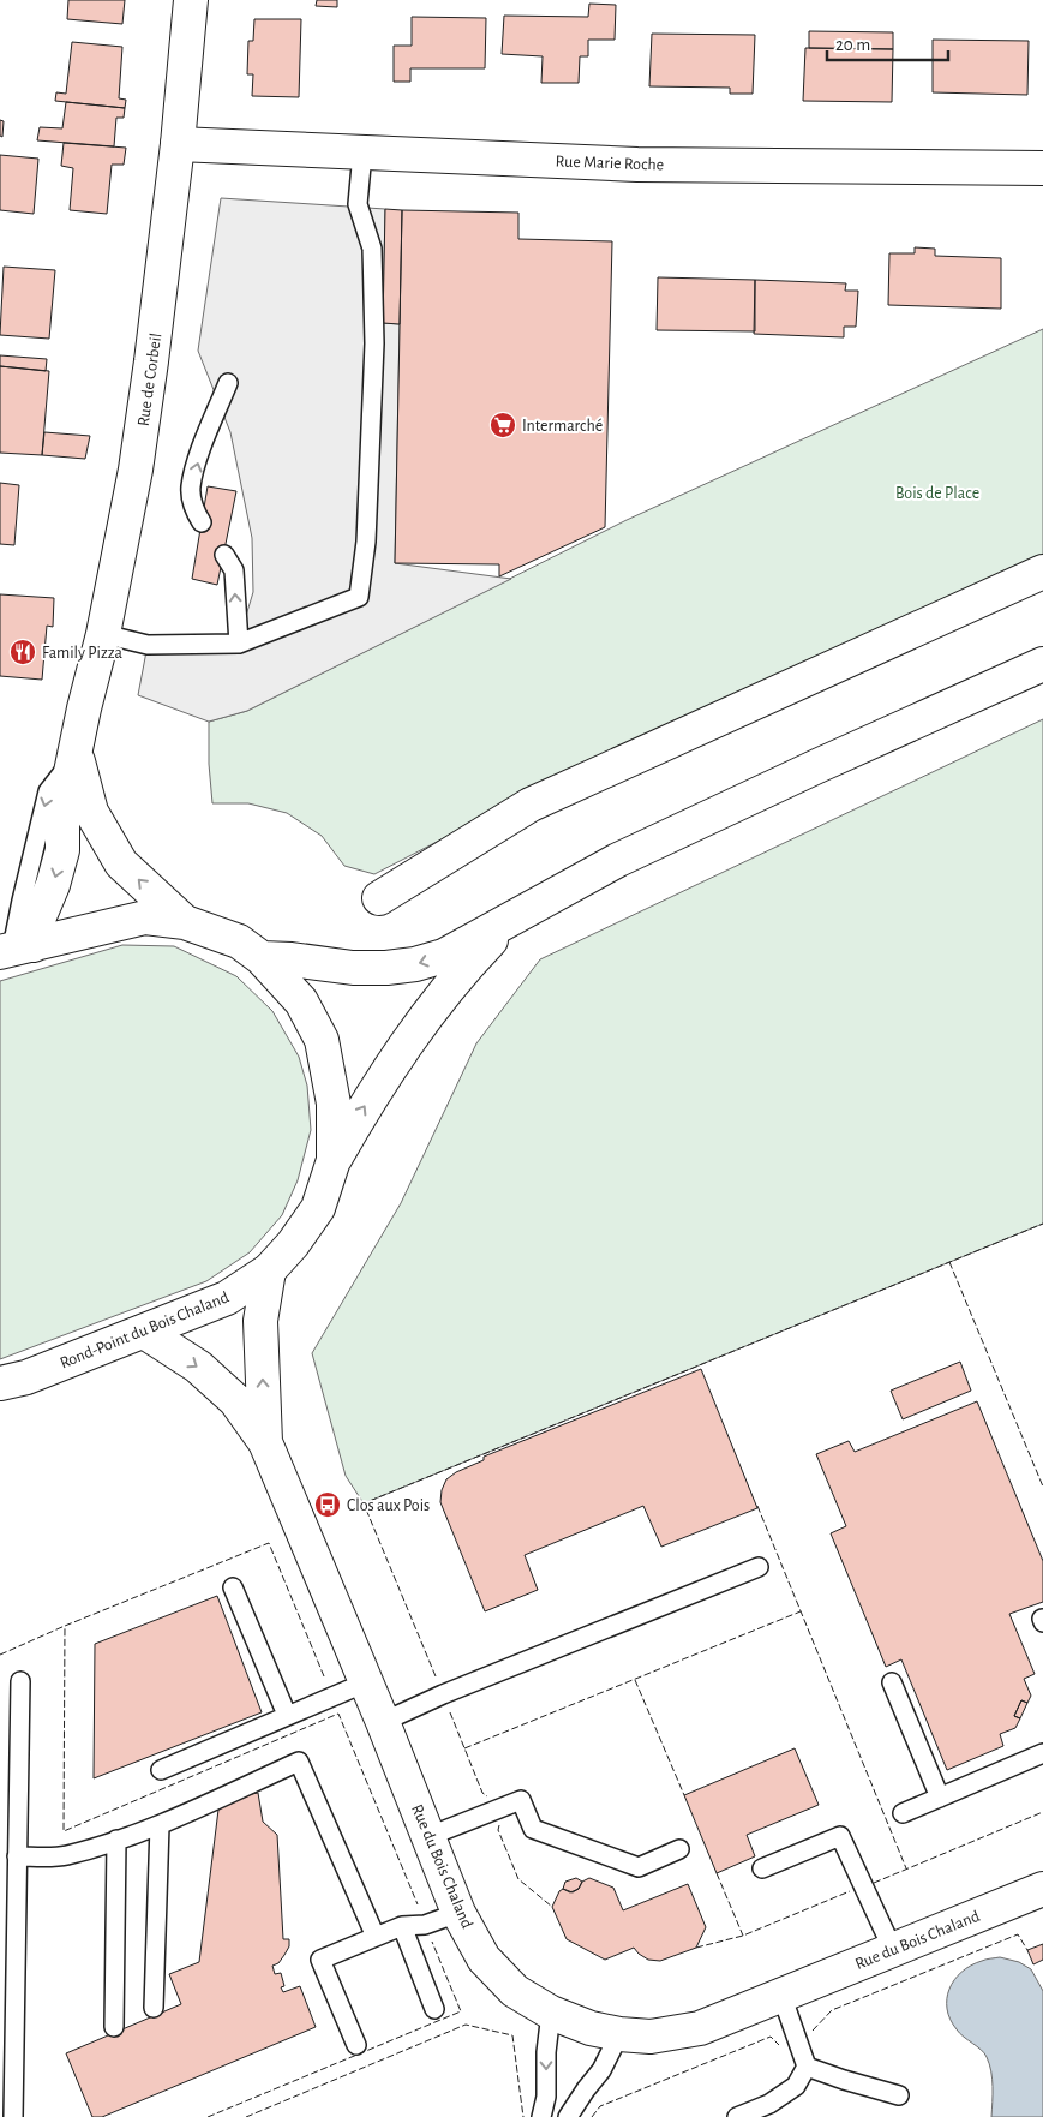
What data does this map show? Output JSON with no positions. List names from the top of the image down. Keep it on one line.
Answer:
{"streets":{"street":["Rue Marie Roche","Rue de Corbeil","Rond-Point du Bois Chaland","Rue du Bois Chaland"]},"crossings":[["Rue Marie Roche","Rue de Corbeil"],["Rue de Corbeil","Rond-Point du Bois Chaland"],["Rond-Point du Bois Chaland","Rue du Bois Chaland"]],"parks":["Bois de Place"],"places":{"supermarket":["Intermarché"],"restaurant":["Family Pizza"],"bus stop":["Clos aux Pois"]},"scale_bar":"20 m"}
